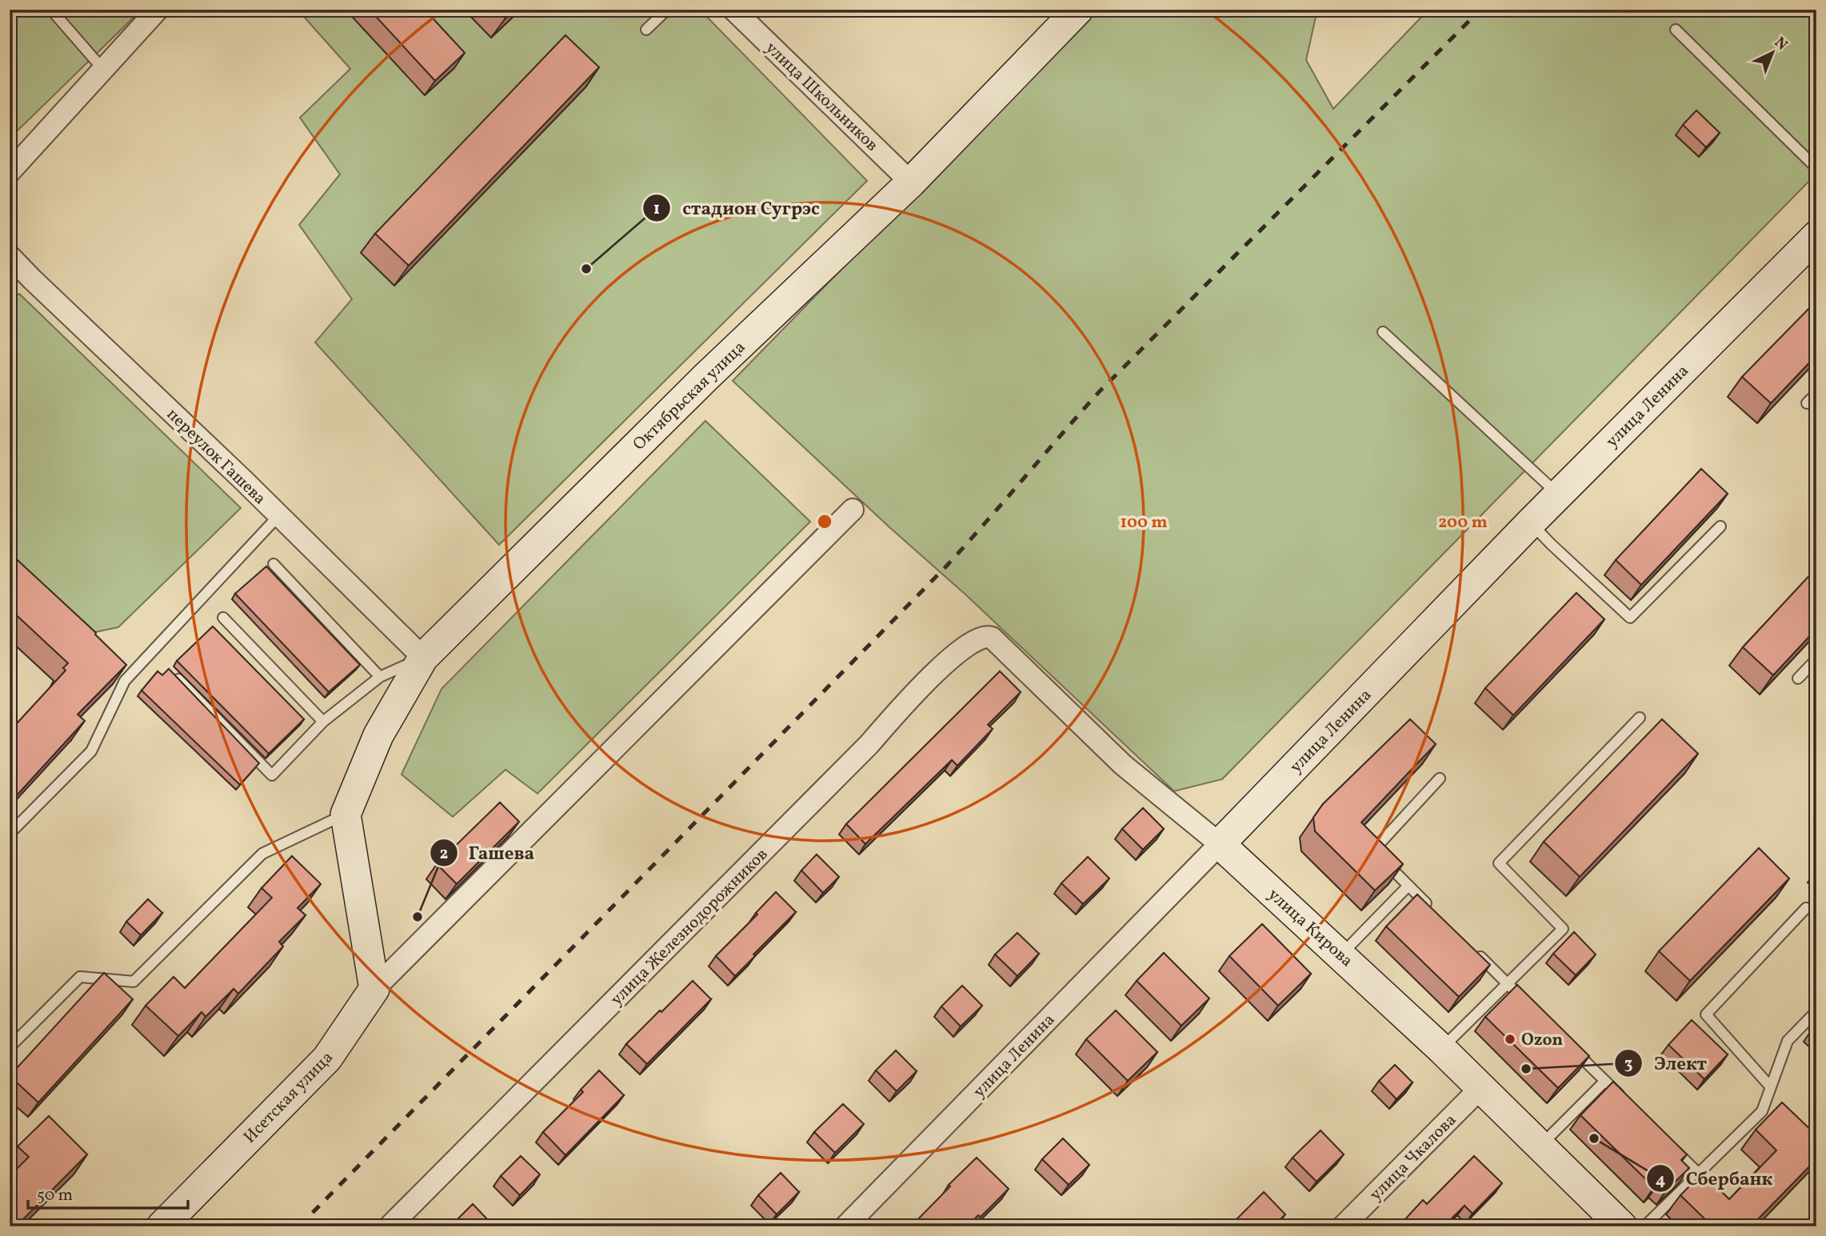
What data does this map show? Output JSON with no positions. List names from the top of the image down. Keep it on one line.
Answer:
{"streets":{"street":["улица Школьников","Октябрьская улица","улица Ленина","переулок Гашева","улица Железнодорожников","улица Кирова","Исетская улица","улица Чкалова"]},"crossings":[["улица Школьников","Октябрьская улица"],["Октябрьская улица","переулок Гашева"],["улица Ленина","улица Кирова"],["улица Железнодорожников","улица Кирова"],["улица Кирова","улица Чкалова"]],"places":["стадион Сугрэс","Гашева","Ozon","Элект","Сбербанк"],"scale_bar":"50 m","north":"top right","rings":["100 m","200 m"]}
